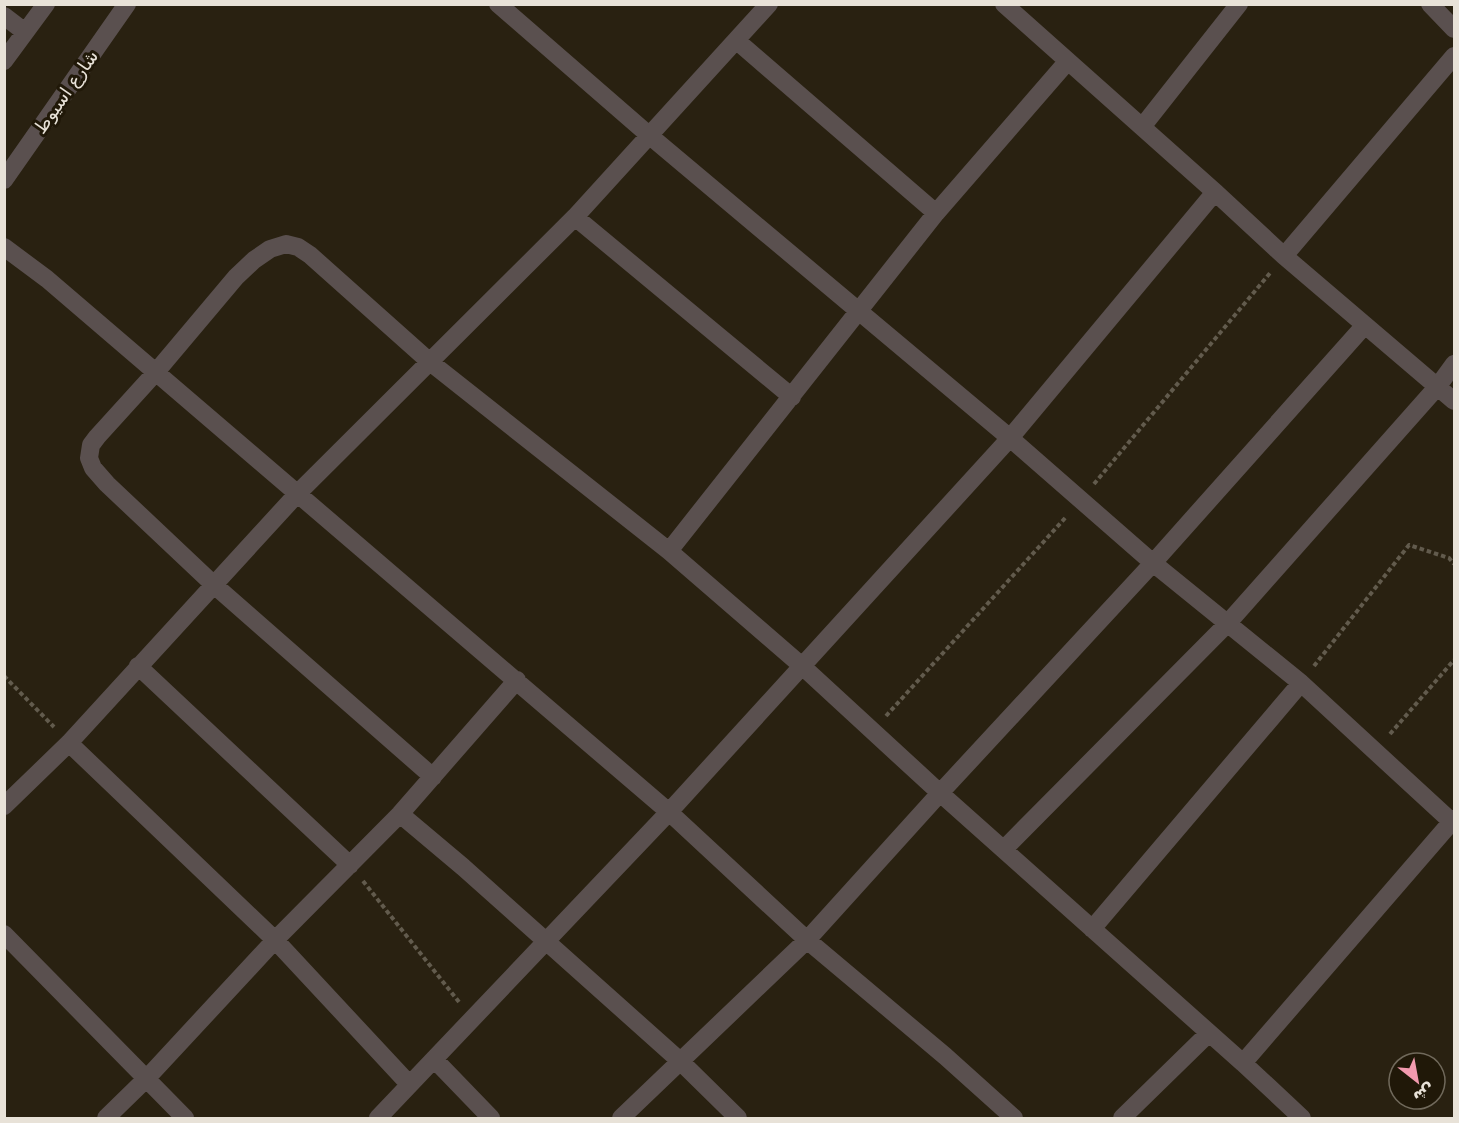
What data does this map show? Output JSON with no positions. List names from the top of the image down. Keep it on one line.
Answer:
{"streets":{"street":["شارع اسيوط"]},"north":"bottom right"}
